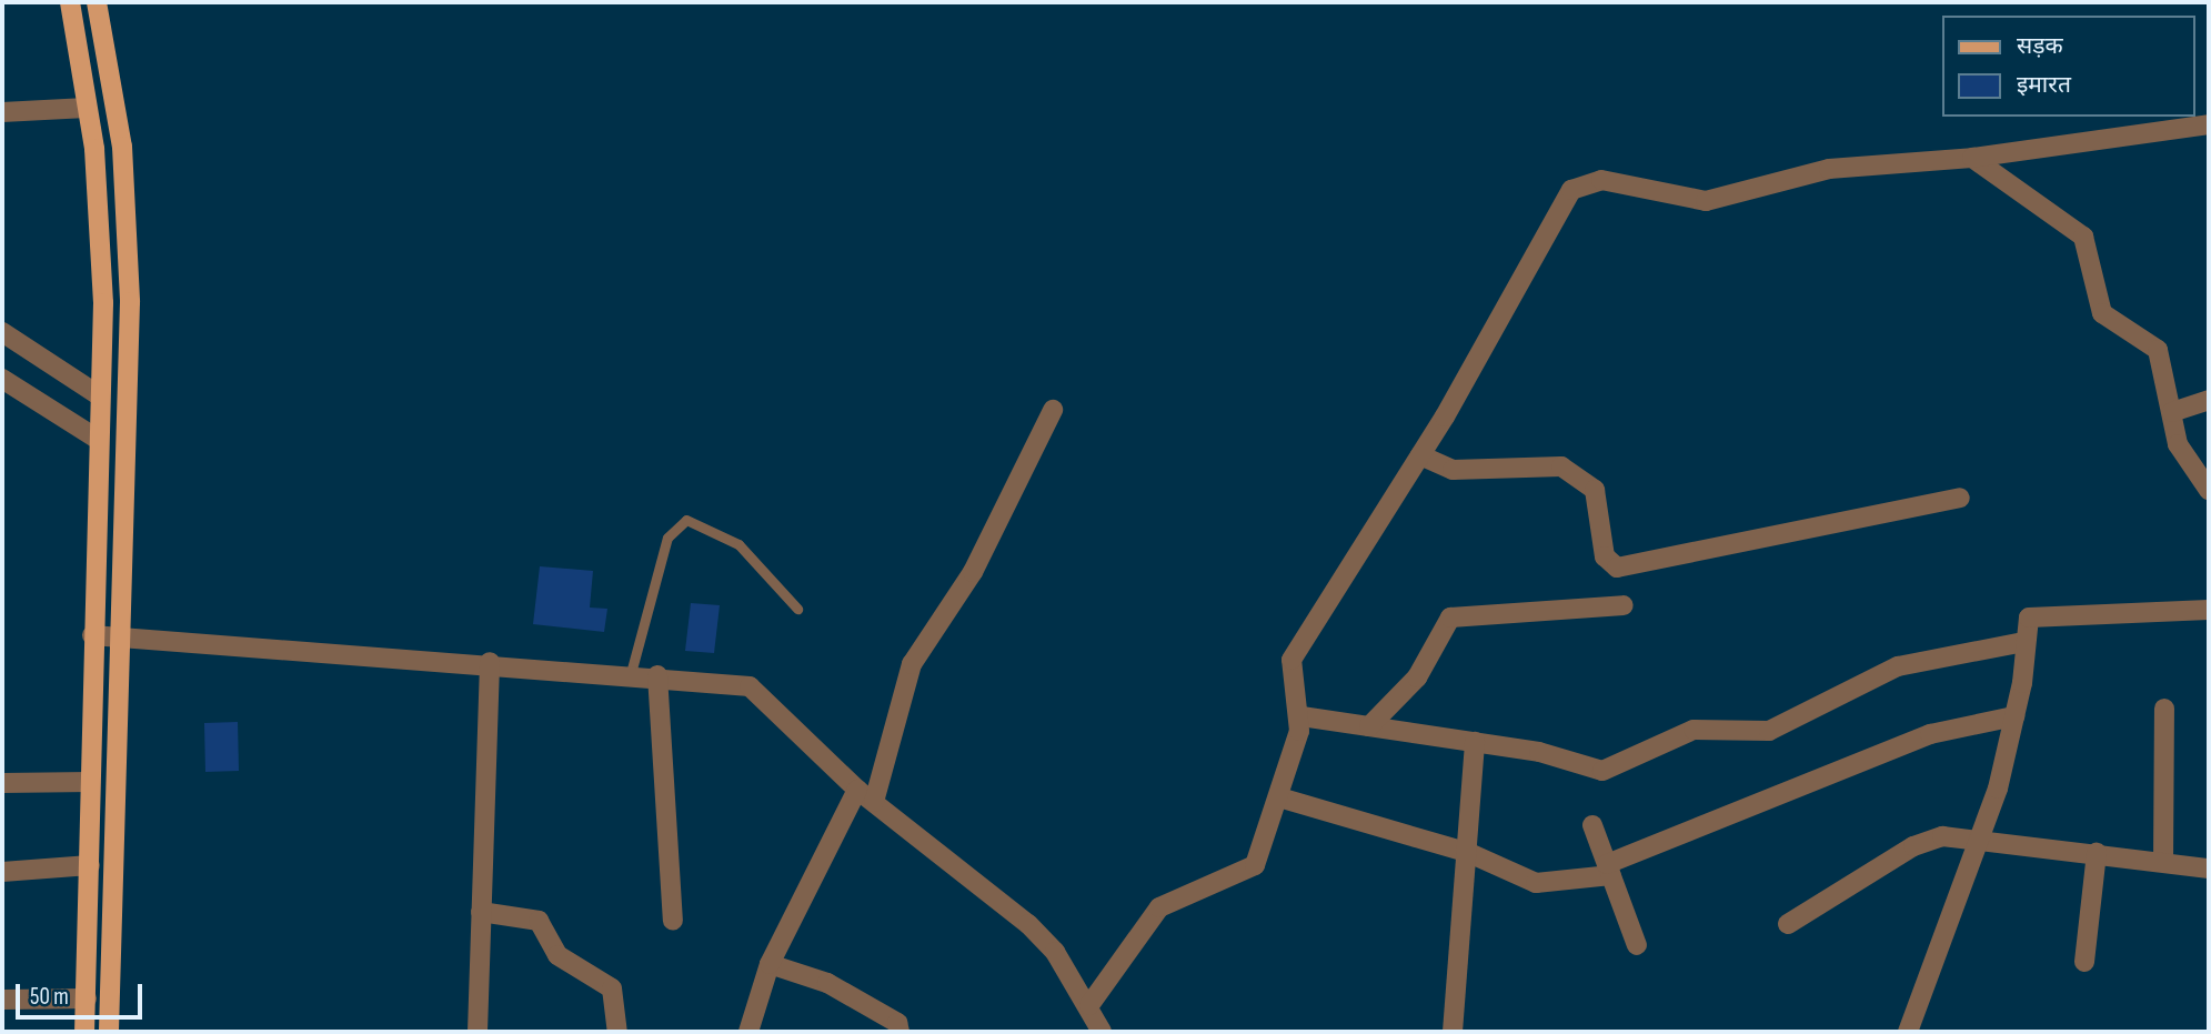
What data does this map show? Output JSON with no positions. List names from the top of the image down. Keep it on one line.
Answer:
{"legend":["सड़क","इमारत"],"scale_bar":"50 m"}
